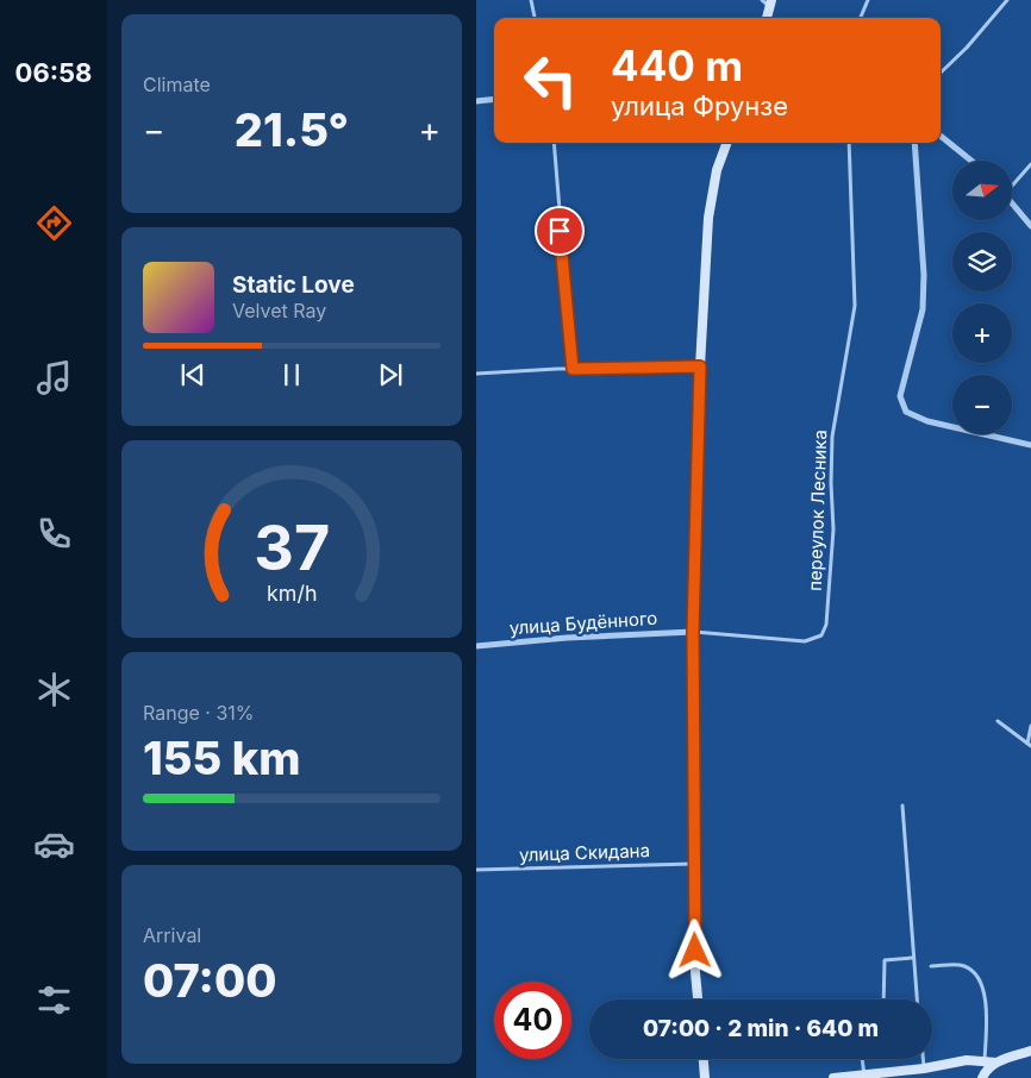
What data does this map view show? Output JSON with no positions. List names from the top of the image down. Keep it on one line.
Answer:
{"streets":{"street":["улица Будённого"],"lane":["переулок Лесника","улица Скидана"]},"crossings":[["переулок Лесника","улица Будённого"]],"north":"right","page":{"tabs":"06:58","tile":["Climate",["Range · 31%","155 km"],["Arrival","07:00"]],"turn":["440 m","улица Фрунзе"],"heat":["−","21.5°","+"],"map_buttons":["+","−"],"song":["Static Love","Velvet Ray"],"limit":"40","trip":"07:00 · 2 min · 640 m","gauge":["37","km/h"]}}
